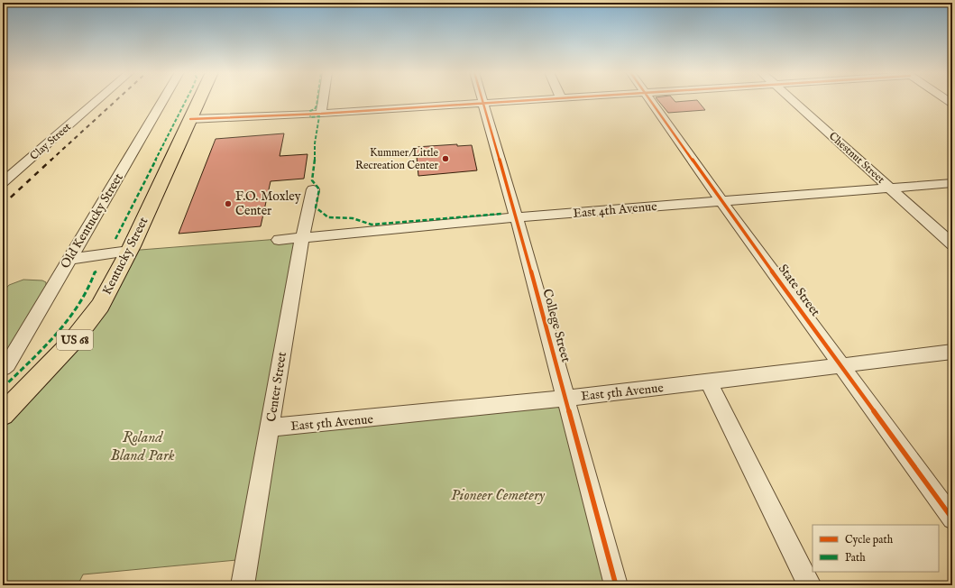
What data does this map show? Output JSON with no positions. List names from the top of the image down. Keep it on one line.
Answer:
{"streets":{"main road":["Kentucky Street","US 68"],"street":["Clay Street","Chestnut Street","East 4th Avenue","Old Kentucky Street","State Street","College Street","Center Street","East 5th Avenue"]},"crossings":[["Chestnut Street","East 4th Avenue"],["East 4th Avenue","State Street"],["East 4th Avenue","College Street"],["East 4th Avenue","Center Street"],["State Street","East 5th Avenue"],["College Street","East 5th Avenue"],["Center Street","East 5th Avenue"]],"parks":["Roland Bland Park","Pioneer Cemetery"],"places":["Kummer/Little Recreation Center","F.O. Moxley Center"],"legend":["Cycle path","Path"]}
